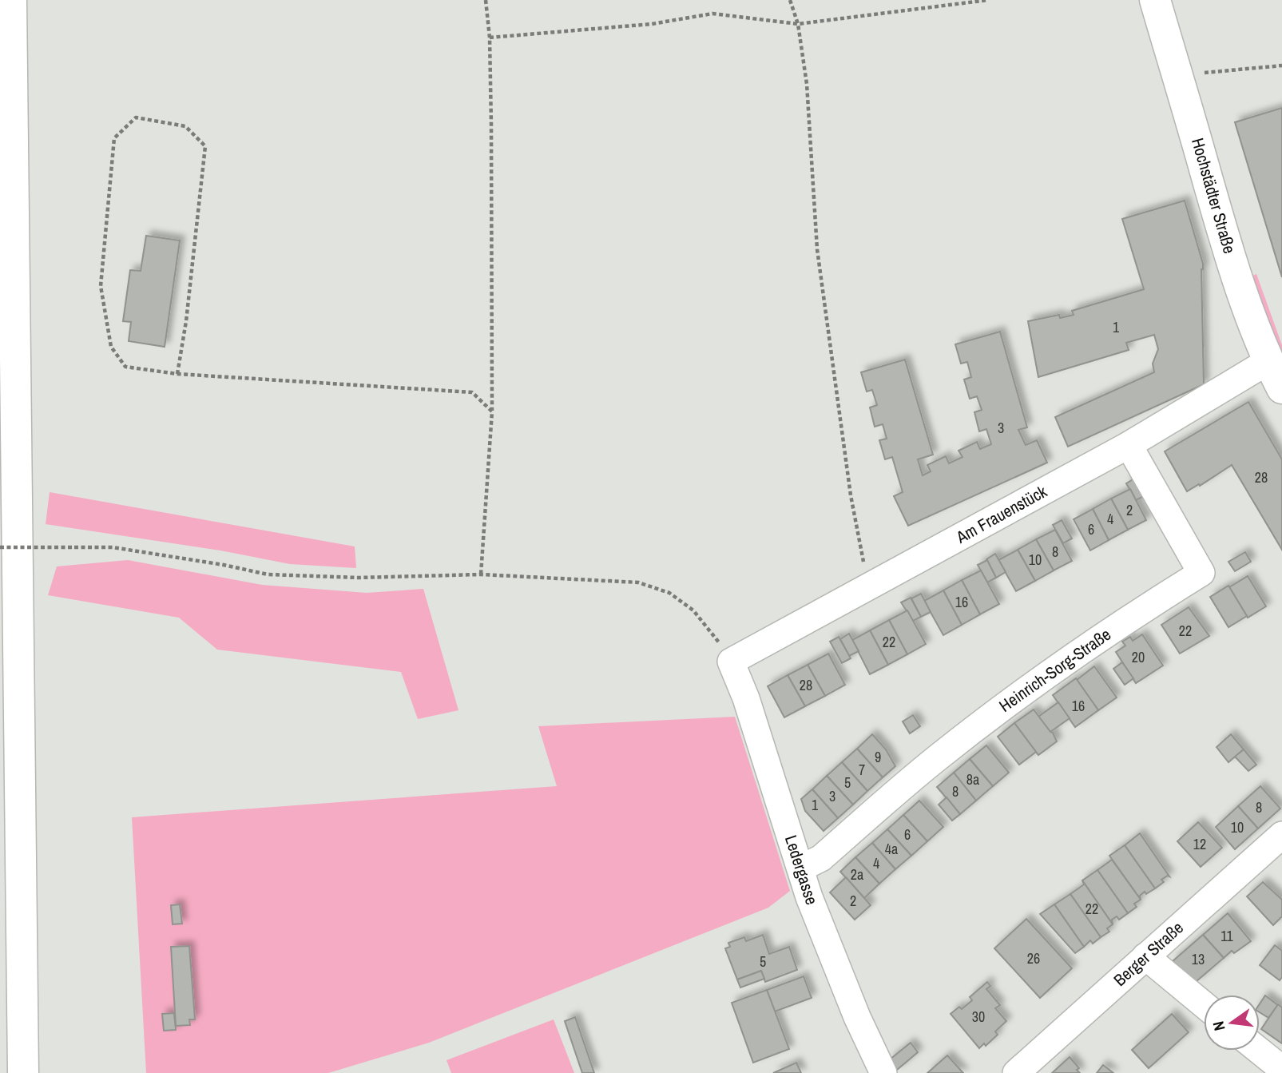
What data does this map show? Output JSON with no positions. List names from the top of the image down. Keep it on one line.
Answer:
{"streets":{"main road":["Hochstädter Straße"],"street":["Am Frauenstück","Heinrich-Sorg-Straße","Ledergasse","Berger Straße"]},"crossings":[["Hochstädter Straße","Am Frauenstück"],["Am Frauenstück","Heinrich-Sorg-Straße"],["Am Frauenstück","Ledergasse"],["Heinrich-Sorg-Straße","Ledergasse"]],"house_numbers":["1","3","28","2","4","6","8","10","16","22","22","20","28","16","9","7","8a","5","8","3","1","8","10","6","12","4a","4","2a","2","22","11","26","13","5","30"],"north":"left"}
